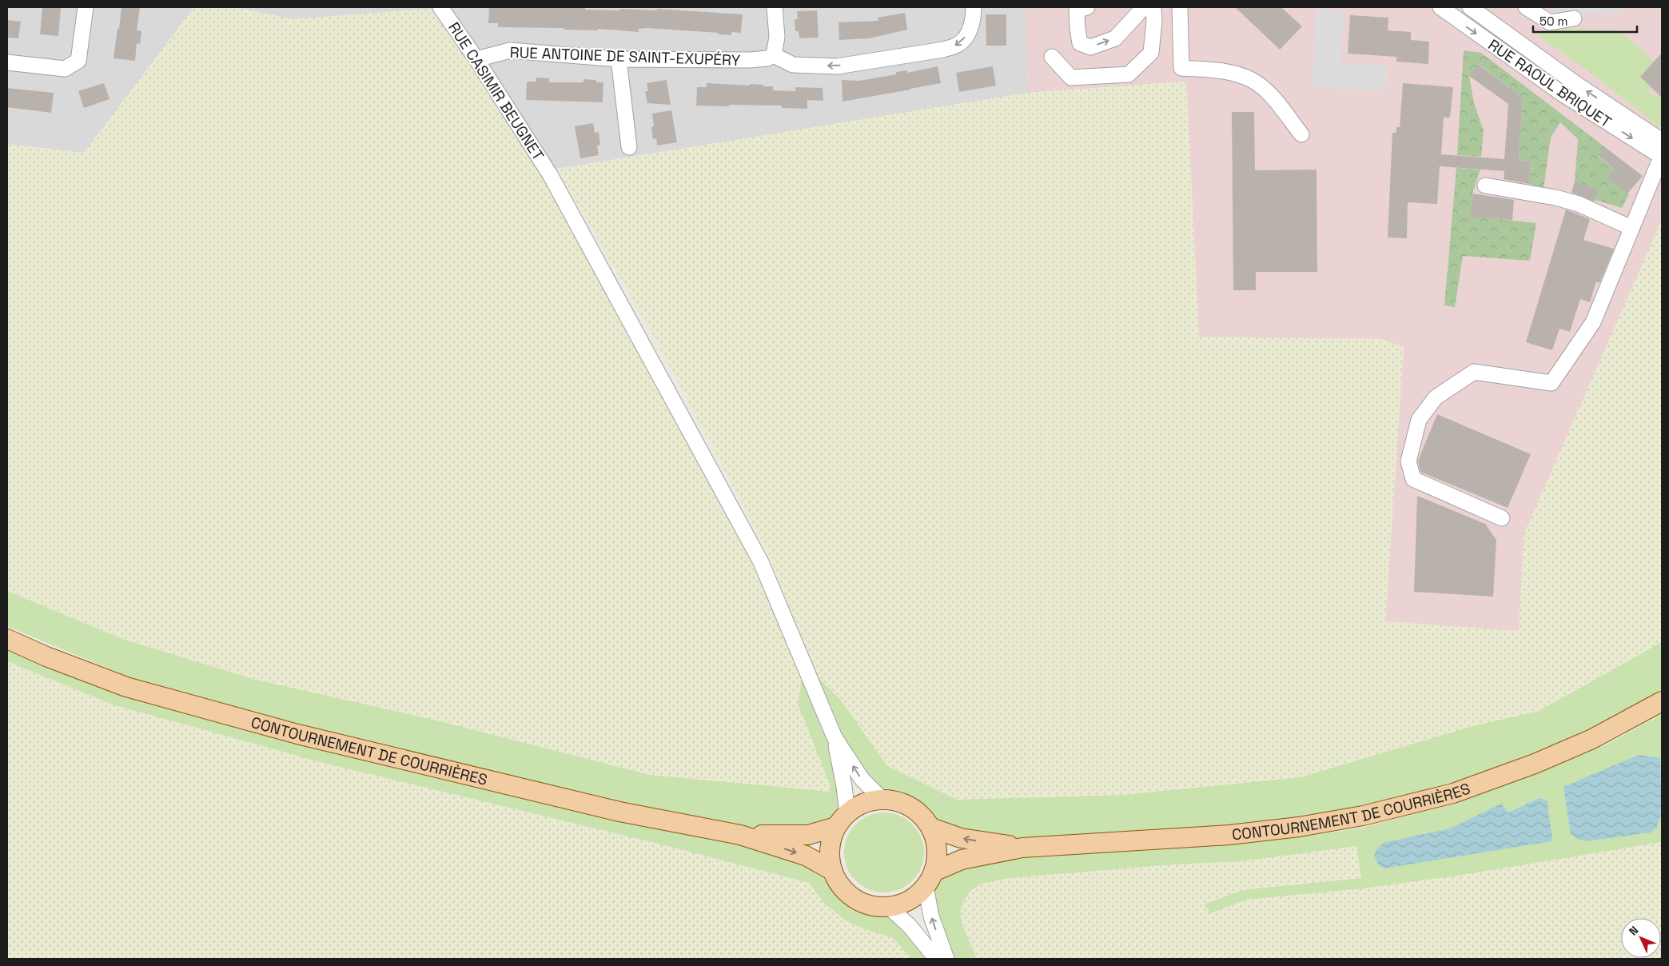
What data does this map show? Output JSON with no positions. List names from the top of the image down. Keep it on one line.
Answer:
{"streets":{"main road":["CONTOURNEMENT DE COURRIÈRES"],"street":["RUE ANTOINE DE SAINT-EXUPÉRY","RUE RAOUL BRIQUET","RUE CASIMIR BEUGNET"]},"crossings":[["RUE ANTOINE DE SAINT-EXUPÉRY","RUE CASIMIR BEUGNET"]],"scale_bar":"50 m","north":"top left"}
